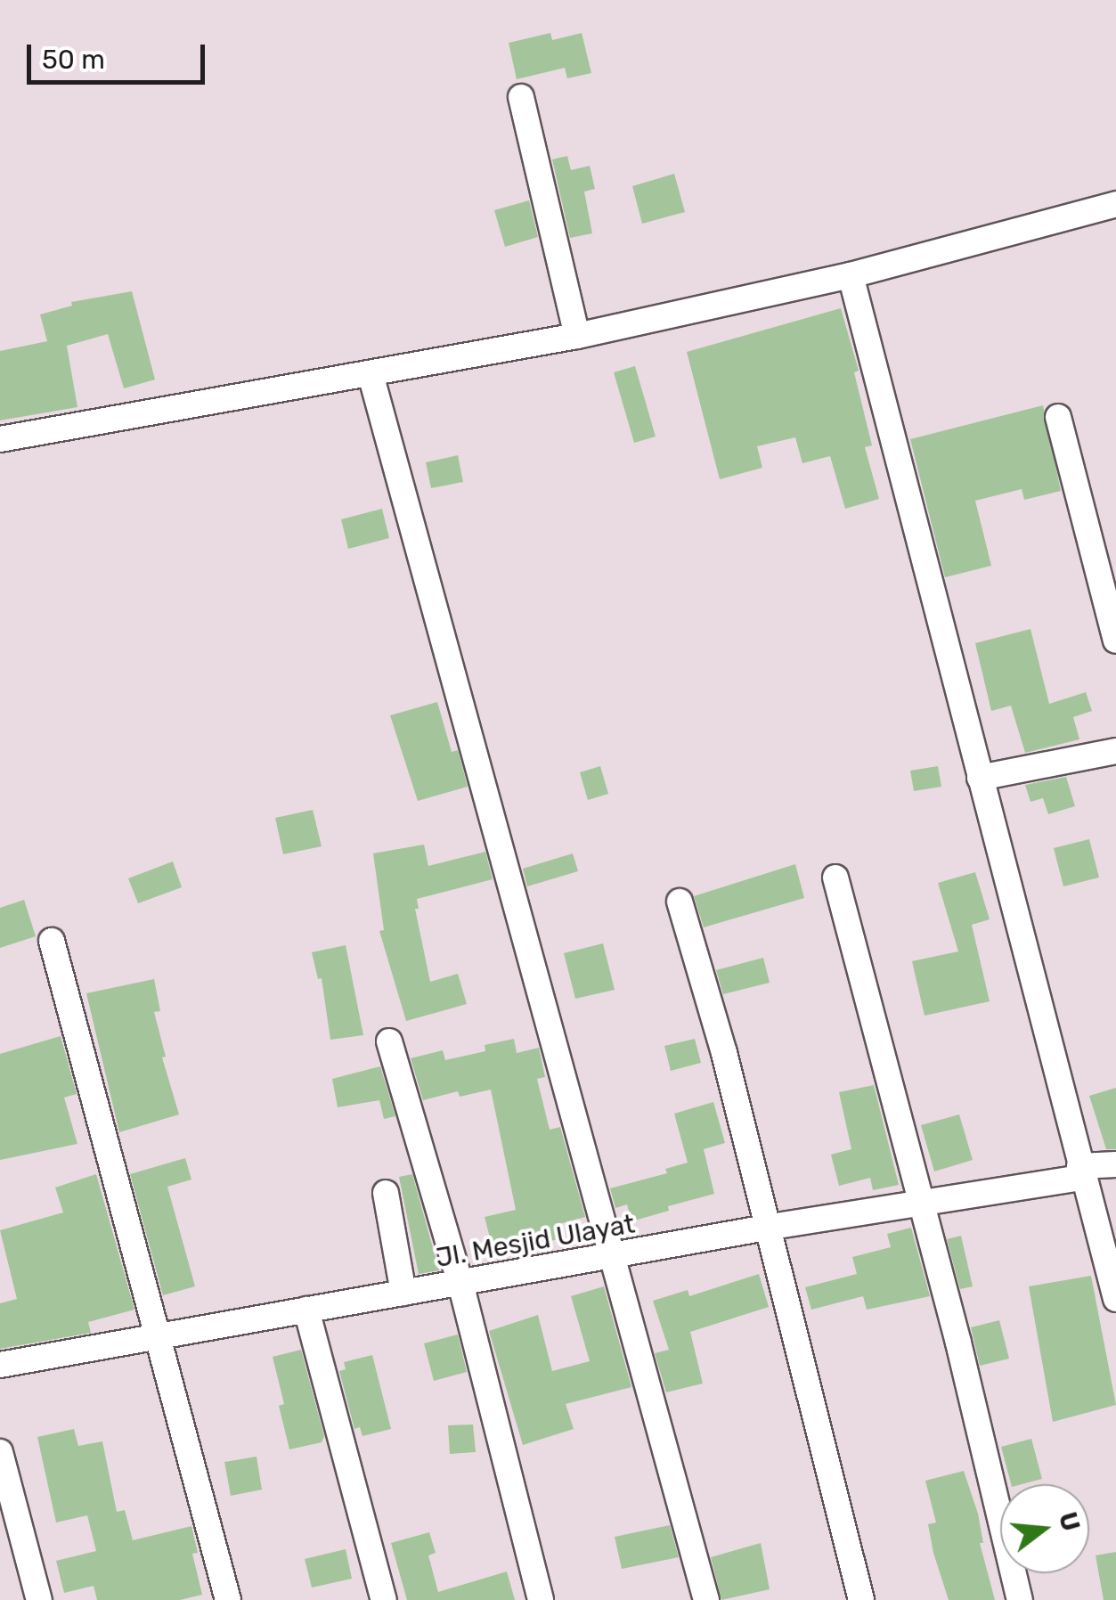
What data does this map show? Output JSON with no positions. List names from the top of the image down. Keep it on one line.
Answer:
{"streets":{"street":["Jl. Mesjid Ulayat"]},"scale_bar":"50 m","north":"right"}
